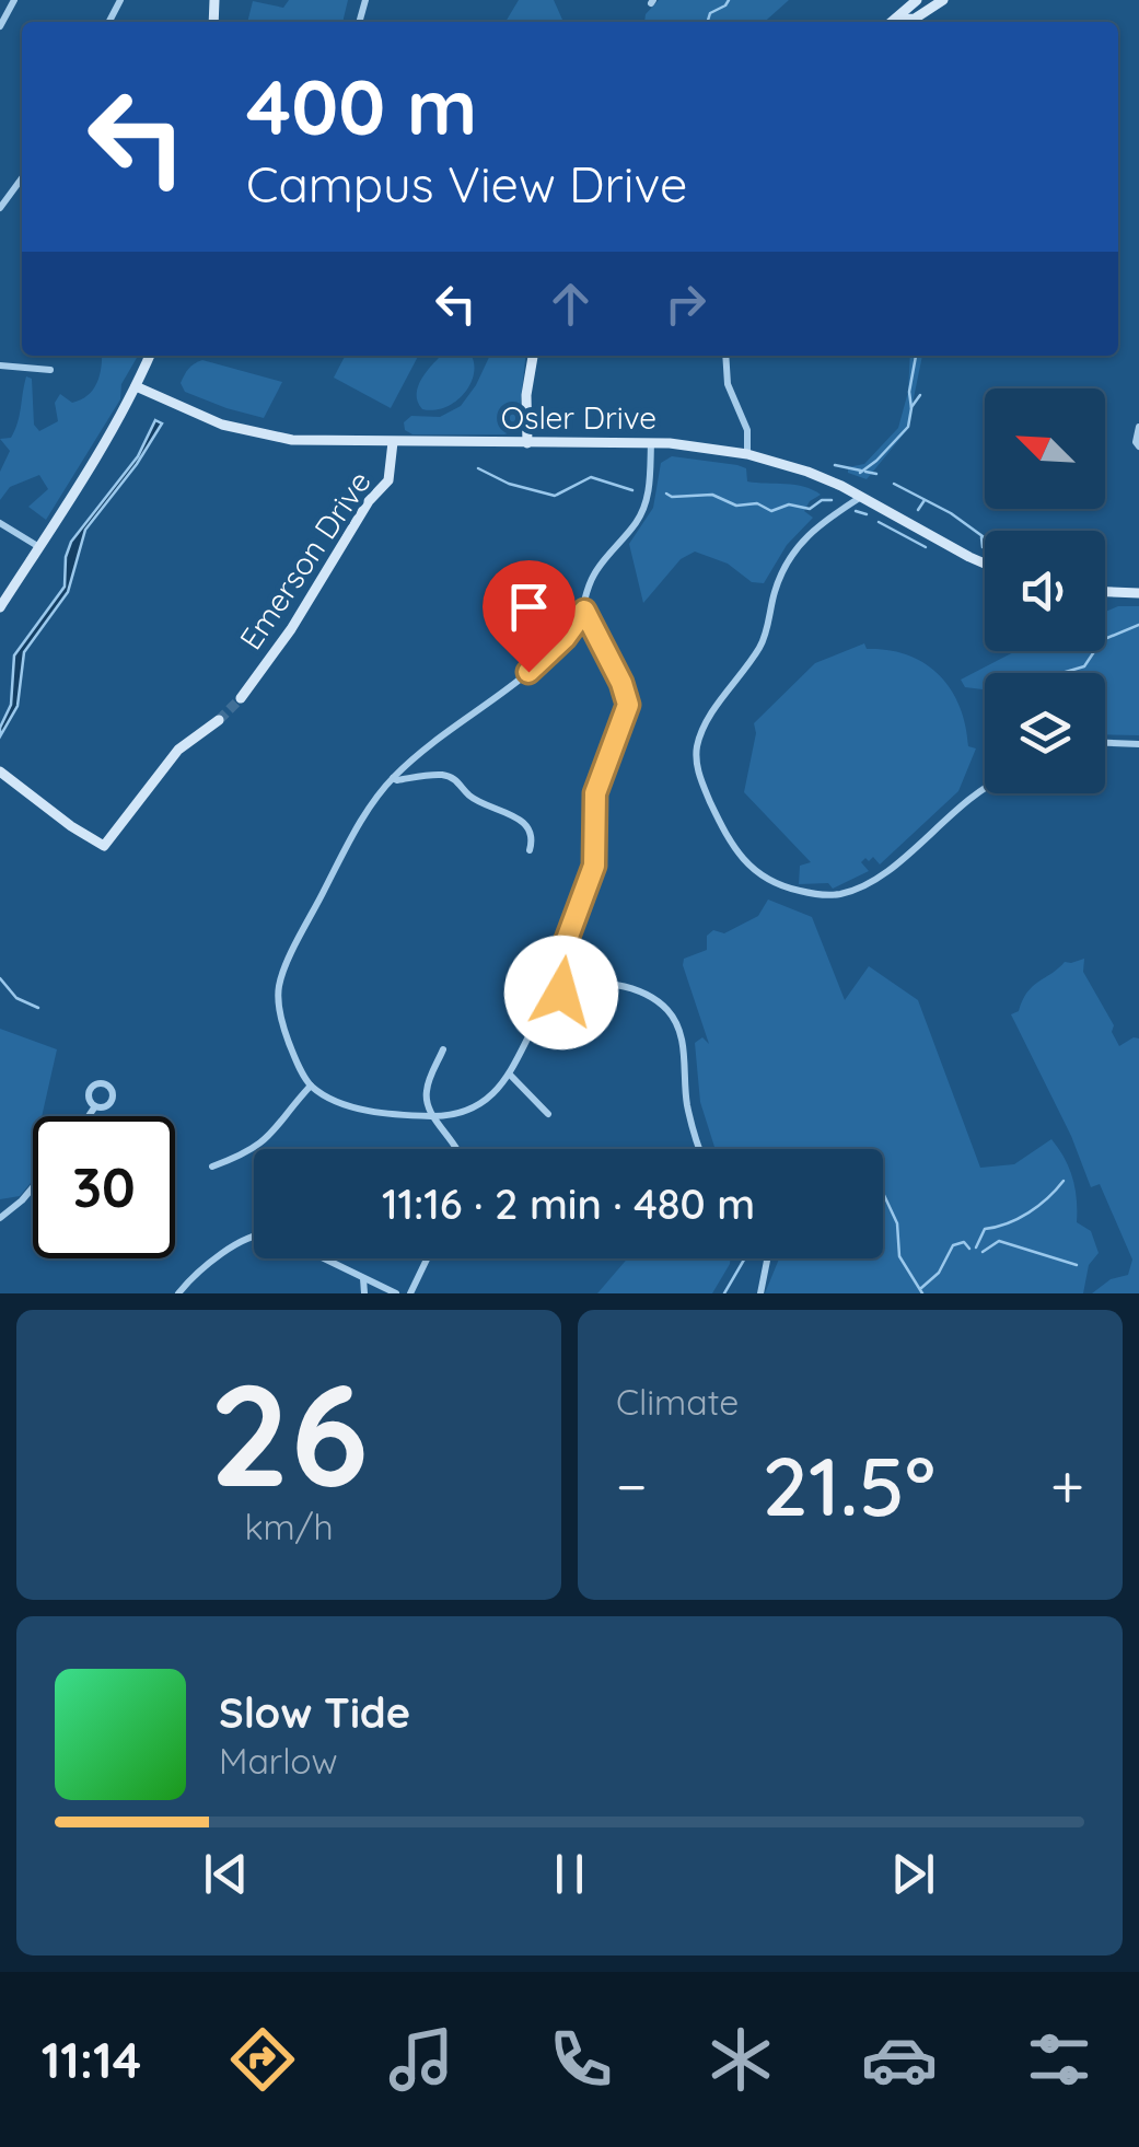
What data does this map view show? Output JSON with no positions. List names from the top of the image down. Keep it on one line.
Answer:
{"streets":{"street":["Osler Drive","Emerson Drive"]},"crossings":[["Osler Drive","Emerson Drive"]],"north":"top left","page":{"turn":["400 m","Campus View Drive"],"limit":"30","trip":"11:16 · 2 min · 480 m","tile":[["26","km/h"],"Climate"],"heat":["−","21.5°","+"],"song":["Slow Tide","Marlow"],"tabs":"11:14"}}
